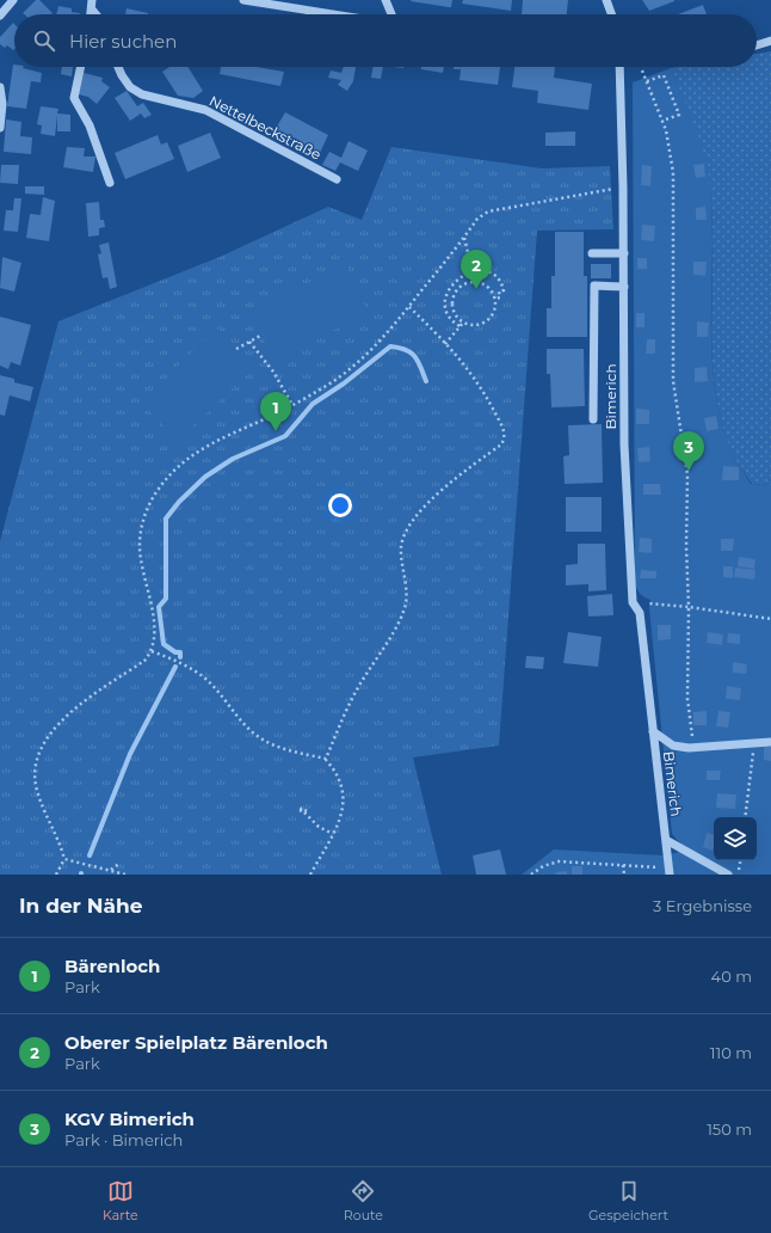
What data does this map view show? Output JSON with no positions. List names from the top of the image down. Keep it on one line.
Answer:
{"streets":{"street":["Nettelbeckstraße","Bimerich"]},"page":{"search":"Hier suchen","pins":["2","1","3"],"heading":["In der Nähe","3 Ergebnisse"],"list":[{"mark":"1","name":"Bärenloch","note":"Park","value":"40 m"},{"mark":"2","name":"Oberer Spielplatz Bärenloch","note":"Park","value":"110 m"},{"mark":"3","name":"KGV Bimerich","note":"Park · Bimerich","value":"150 m"}],"nav":["Karte","Route","Gespeichert"]}}
